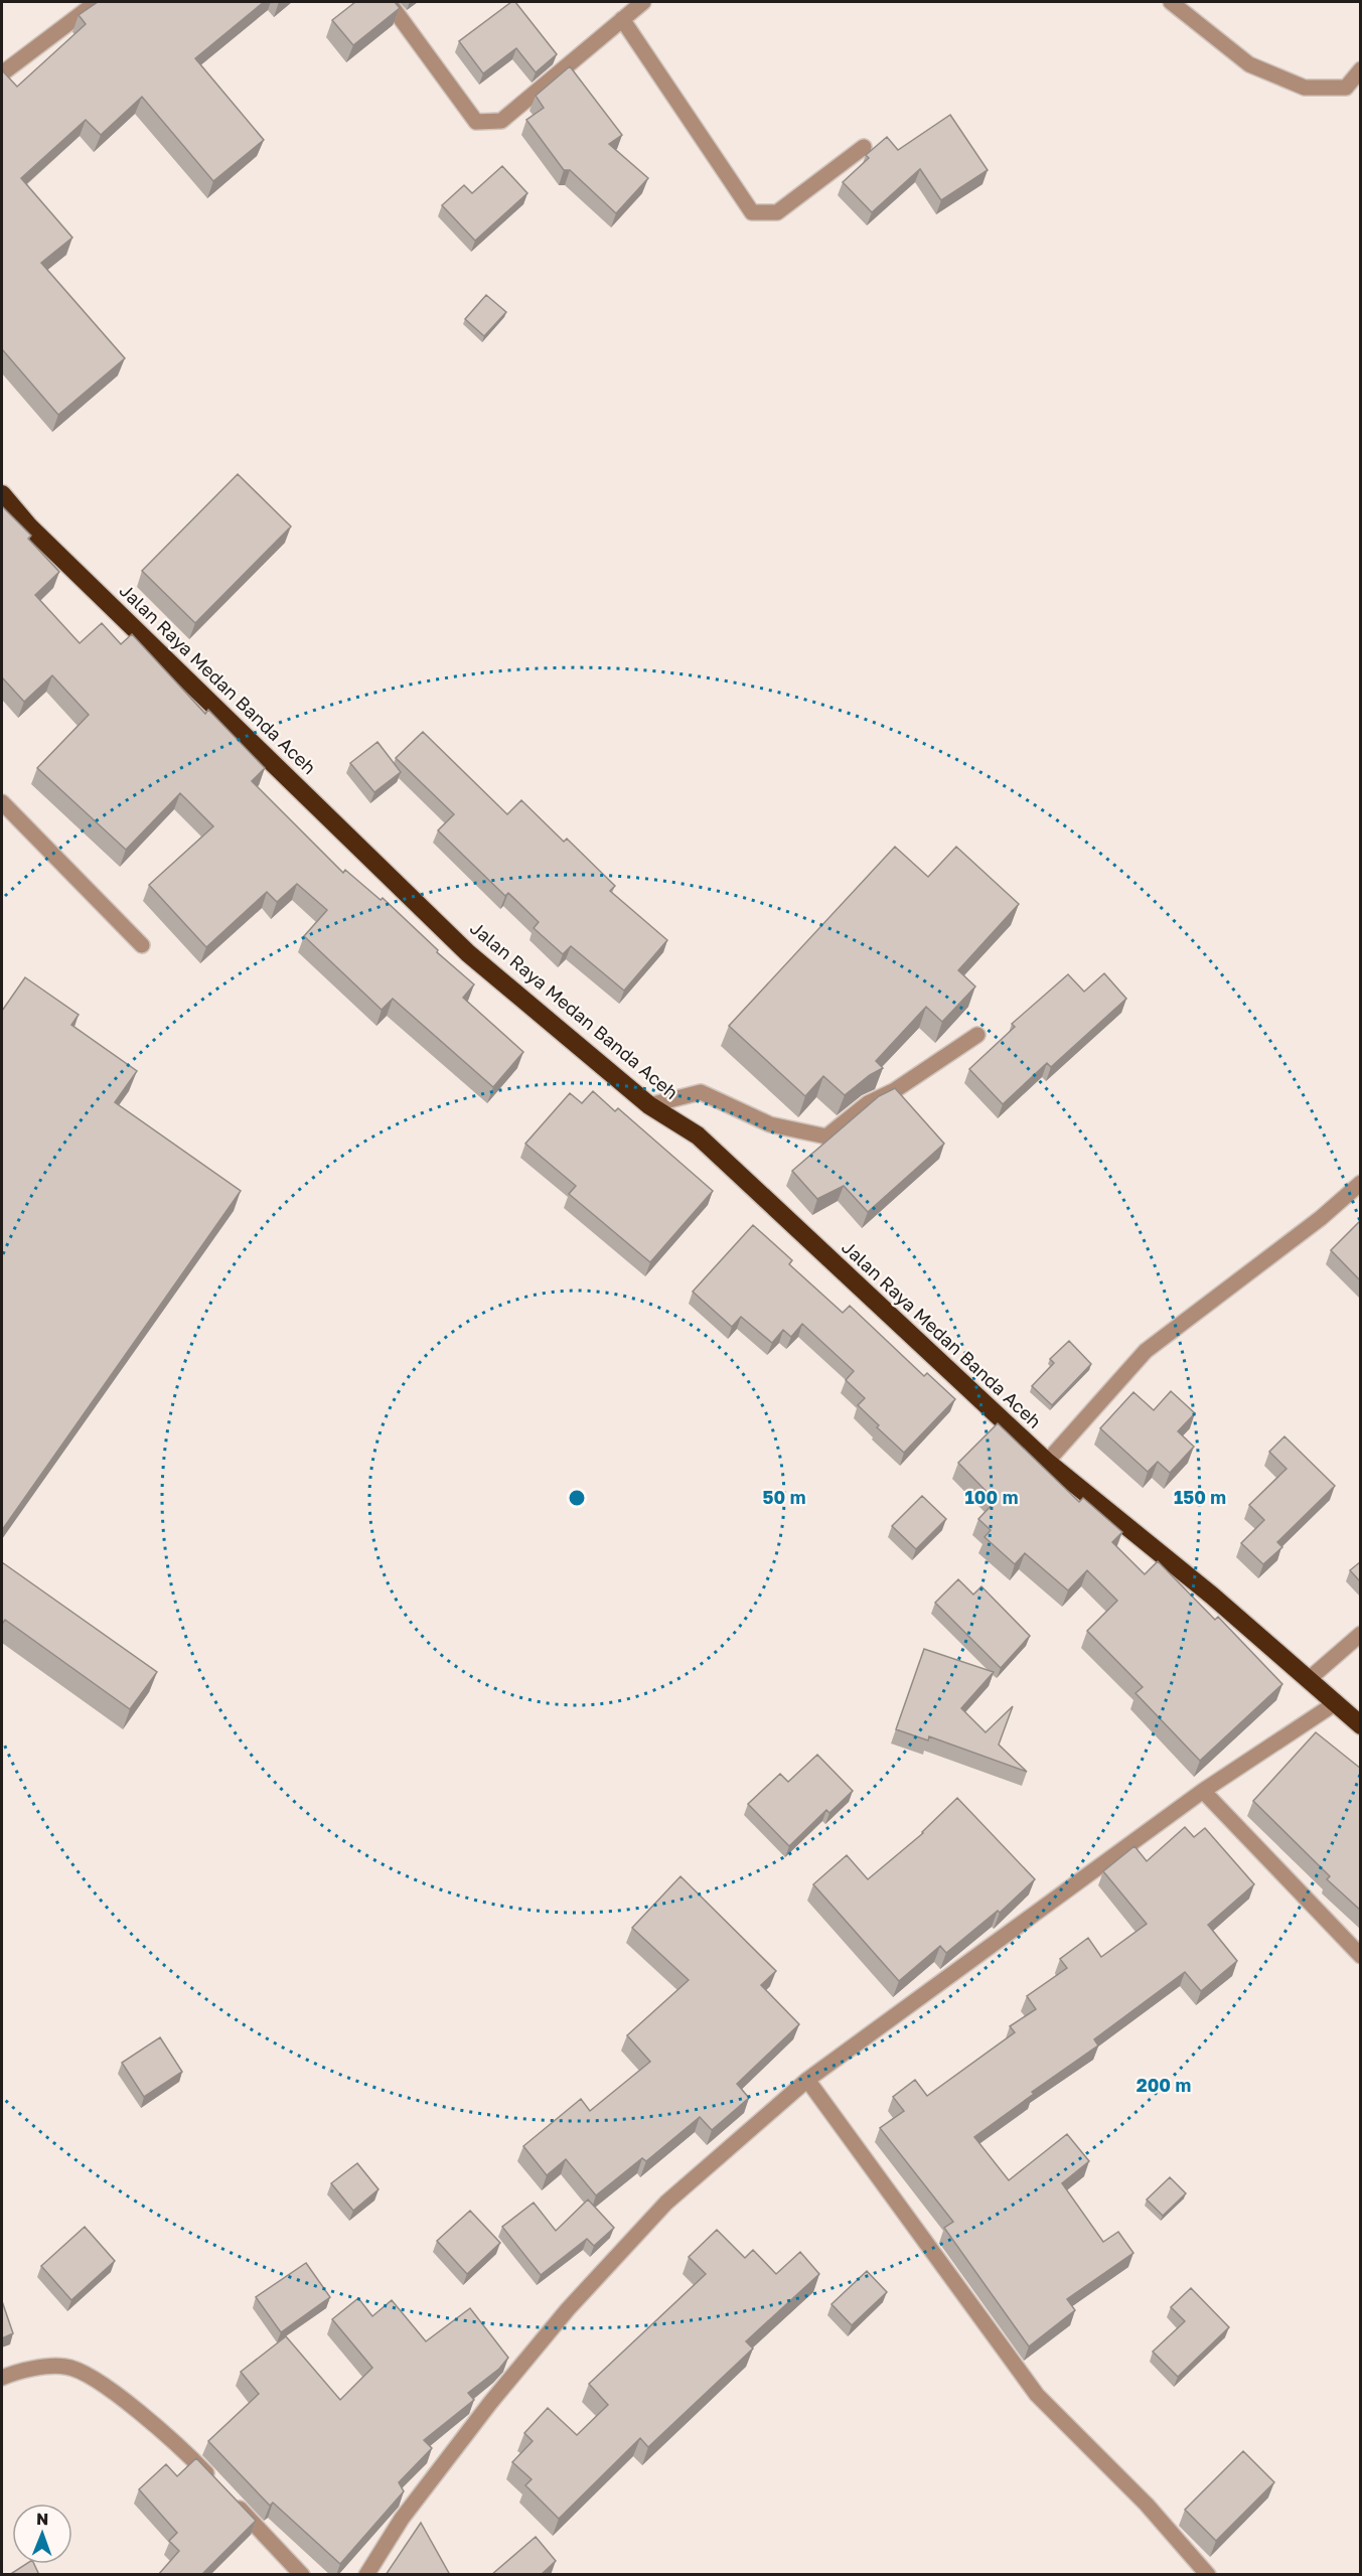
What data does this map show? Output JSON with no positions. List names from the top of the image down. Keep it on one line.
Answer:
{"streets":{"highway":["Jalan Raya Medan Banda Aceh"]},"north":"top","rings":["50 m","100 m","150 m","200 m"]}
